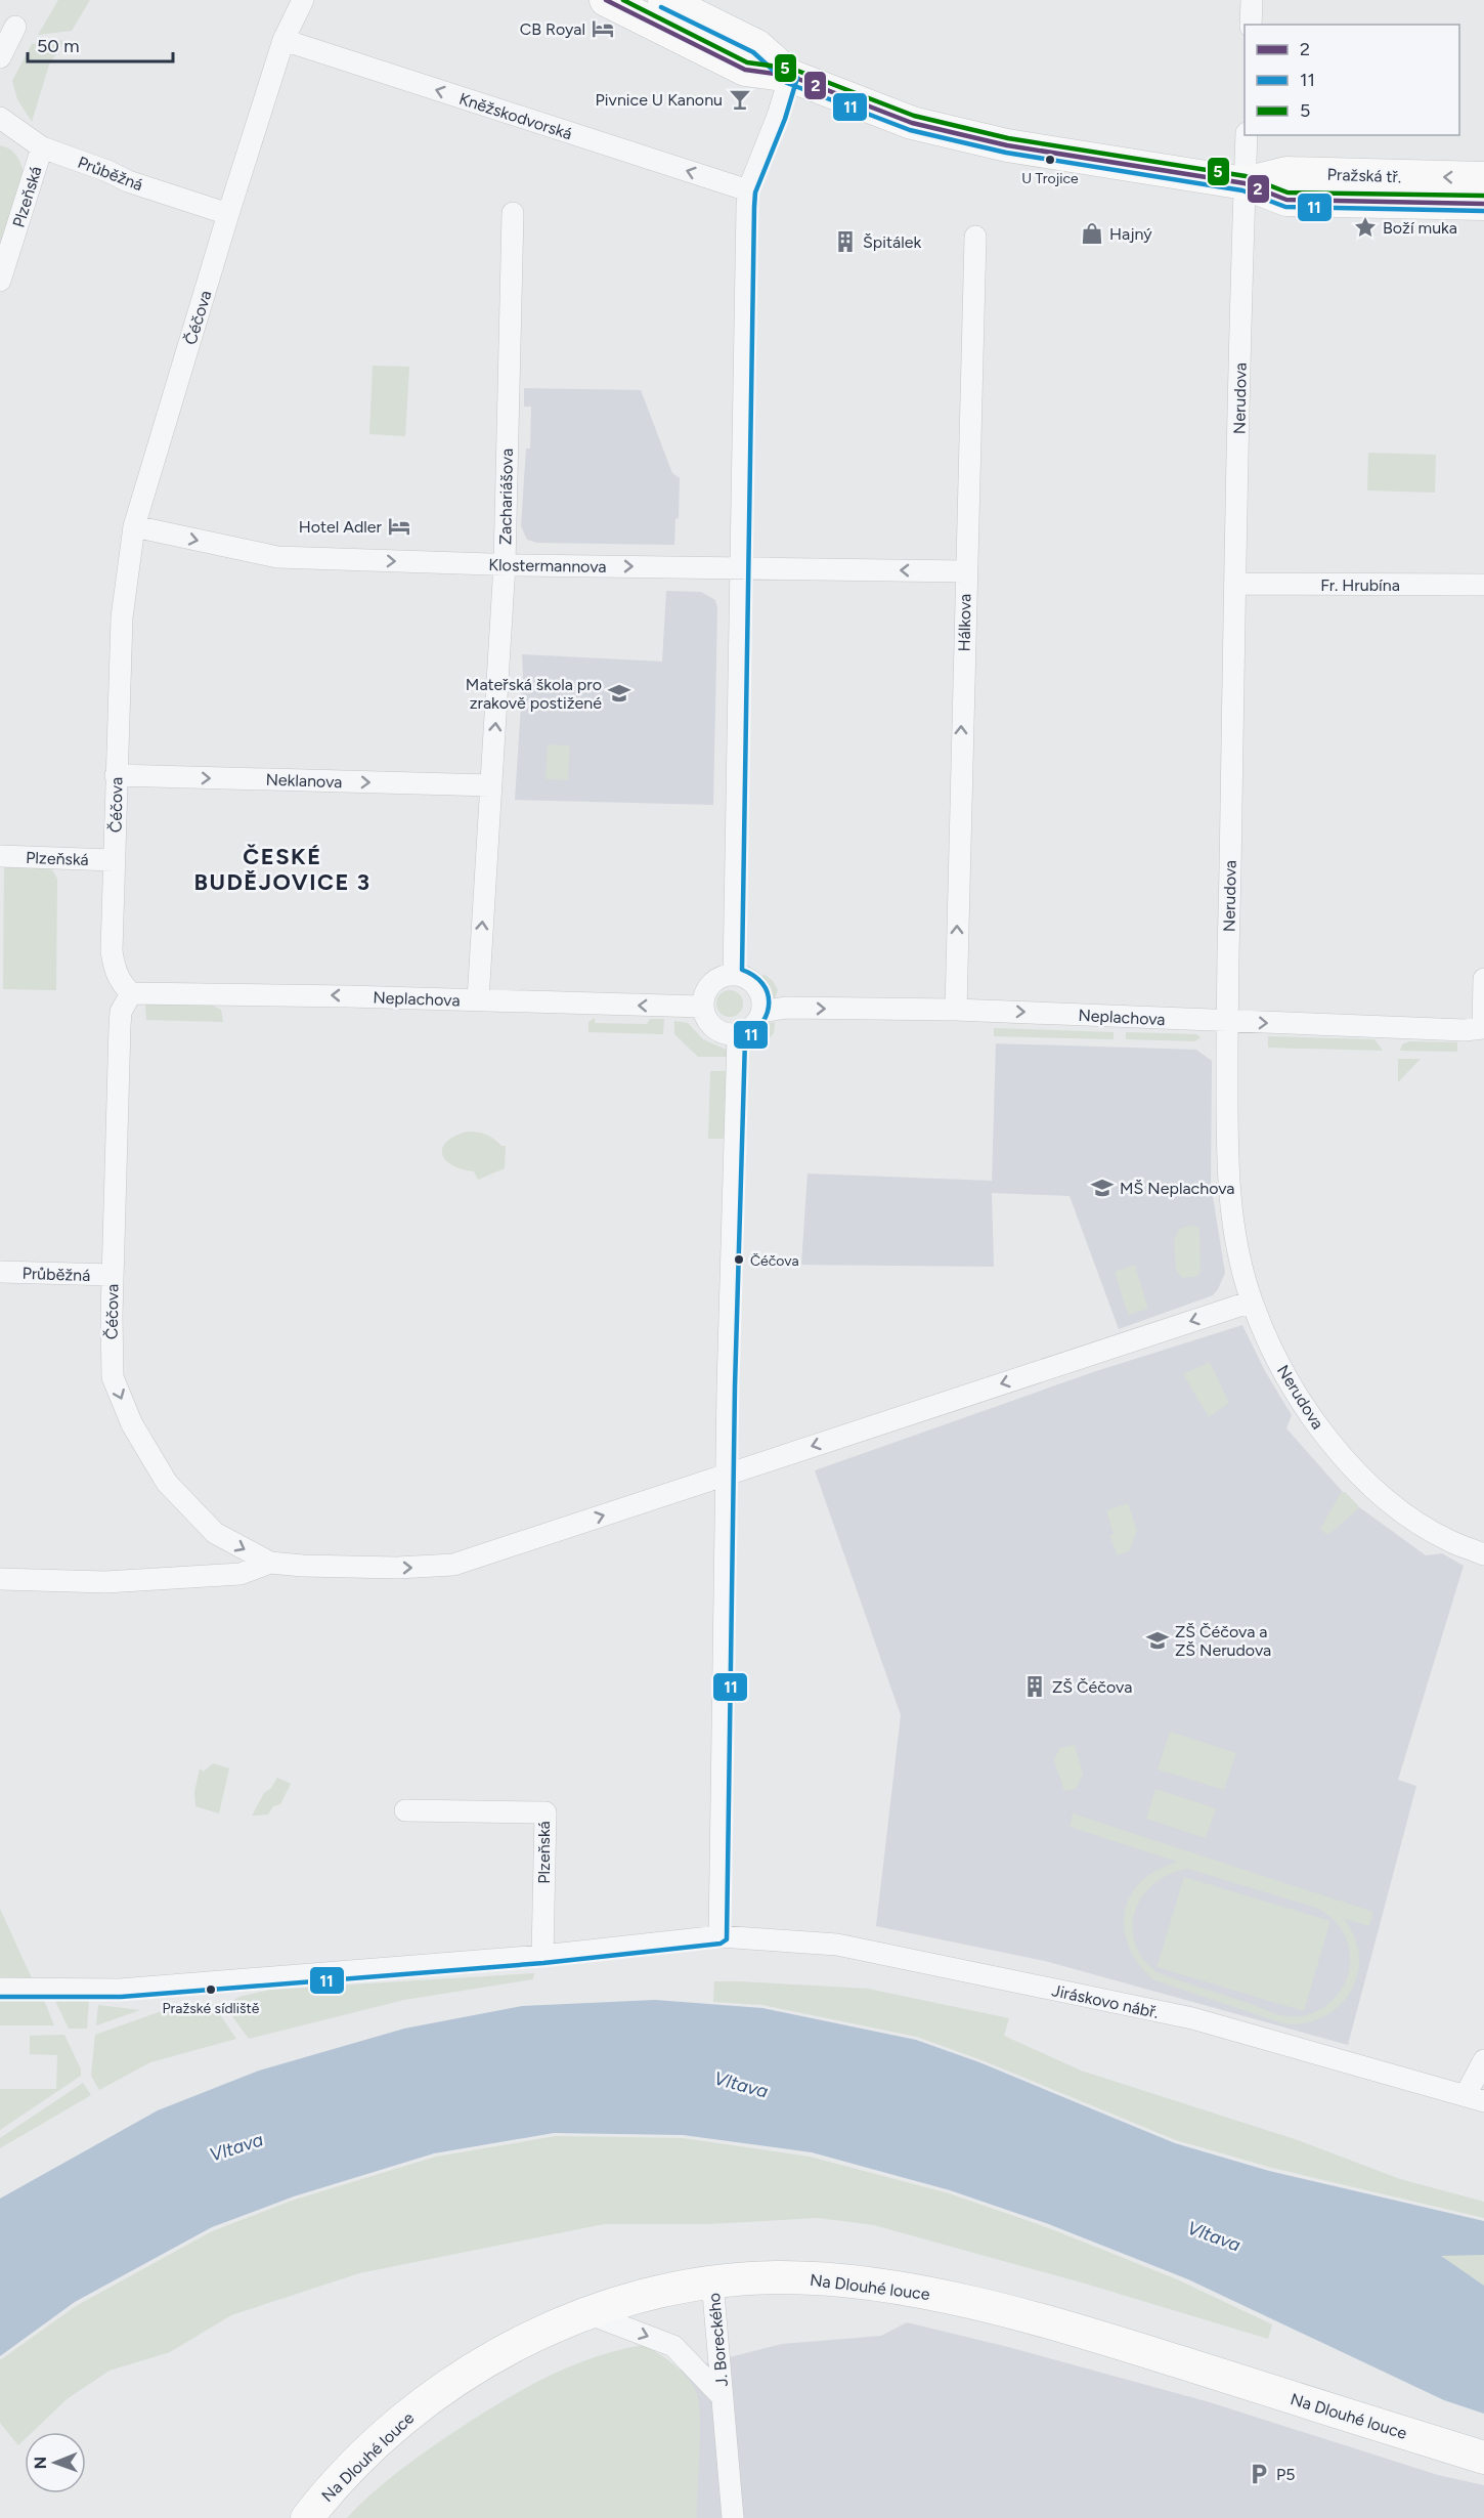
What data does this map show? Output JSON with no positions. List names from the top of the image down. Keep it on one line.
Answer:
{"streets":{"street":["Kněžskodvorská","Průběžná","Pražská tř.","Plzeňská","Čéčova","Nerudova","Zachariášova","Klostermannova","Fr. Hrubína","Hálkova","Neklanova","Neplachova","Jiráskovo nábř.","Na Dlouhé louce","J. Boreckého"]},"crossings":[["Kněžskodvorská","Čéčova"],["Průběžná","Plzeňská"],["Průběžná","Čéčova"],["Pražská tř.","Nerudova"],["Plzeňská","Čéčova"],["Čéčova","Nerudova"],["Čéčova","Klostermannova"],["Čéčova","Neklanova"],["Čéčova","Neplachova"],["Nerudova","Fr. Hrubína"],["Nerudova","Neplachova"],["Zachariášova","Klostermannova"],["Zachariášova","Neklanova"],["Zachariášova","Neplachova"],["Klostermannova","Hálkova"],["Hálkova","Neplachova"],["Na Dlouhé louce","J. Boreckého"]],"one_way":["Kněžskodvorská","Zachariášova","Hálkova","Neklanova","J. Boreckého"],"districts":["ČESKÉ BUDĚJOVICE 3"],"water":["Vltava"],"places":{"hotel":["CB Royal","Hotel Adler"],"bar":["Pivnice U Kanonu"],"other":["U Trojice","Čéčova","Pražské sídliště"],"place":["Boží muka"],"shop":["Hajný"],"building":["Špitálek","ZŠ Čéčova"],"school or university":["Mateřská škola pro zrakově postižené","MŠ Neplachova","ZŠ Čéčova a ZŠ Nerudova"],"parking":["P5"]},"lines":["transit line 2","transit line 5","transit line 11"],"legend":["2","11","5"],"scale_bar":"50 m","north":"left"}
